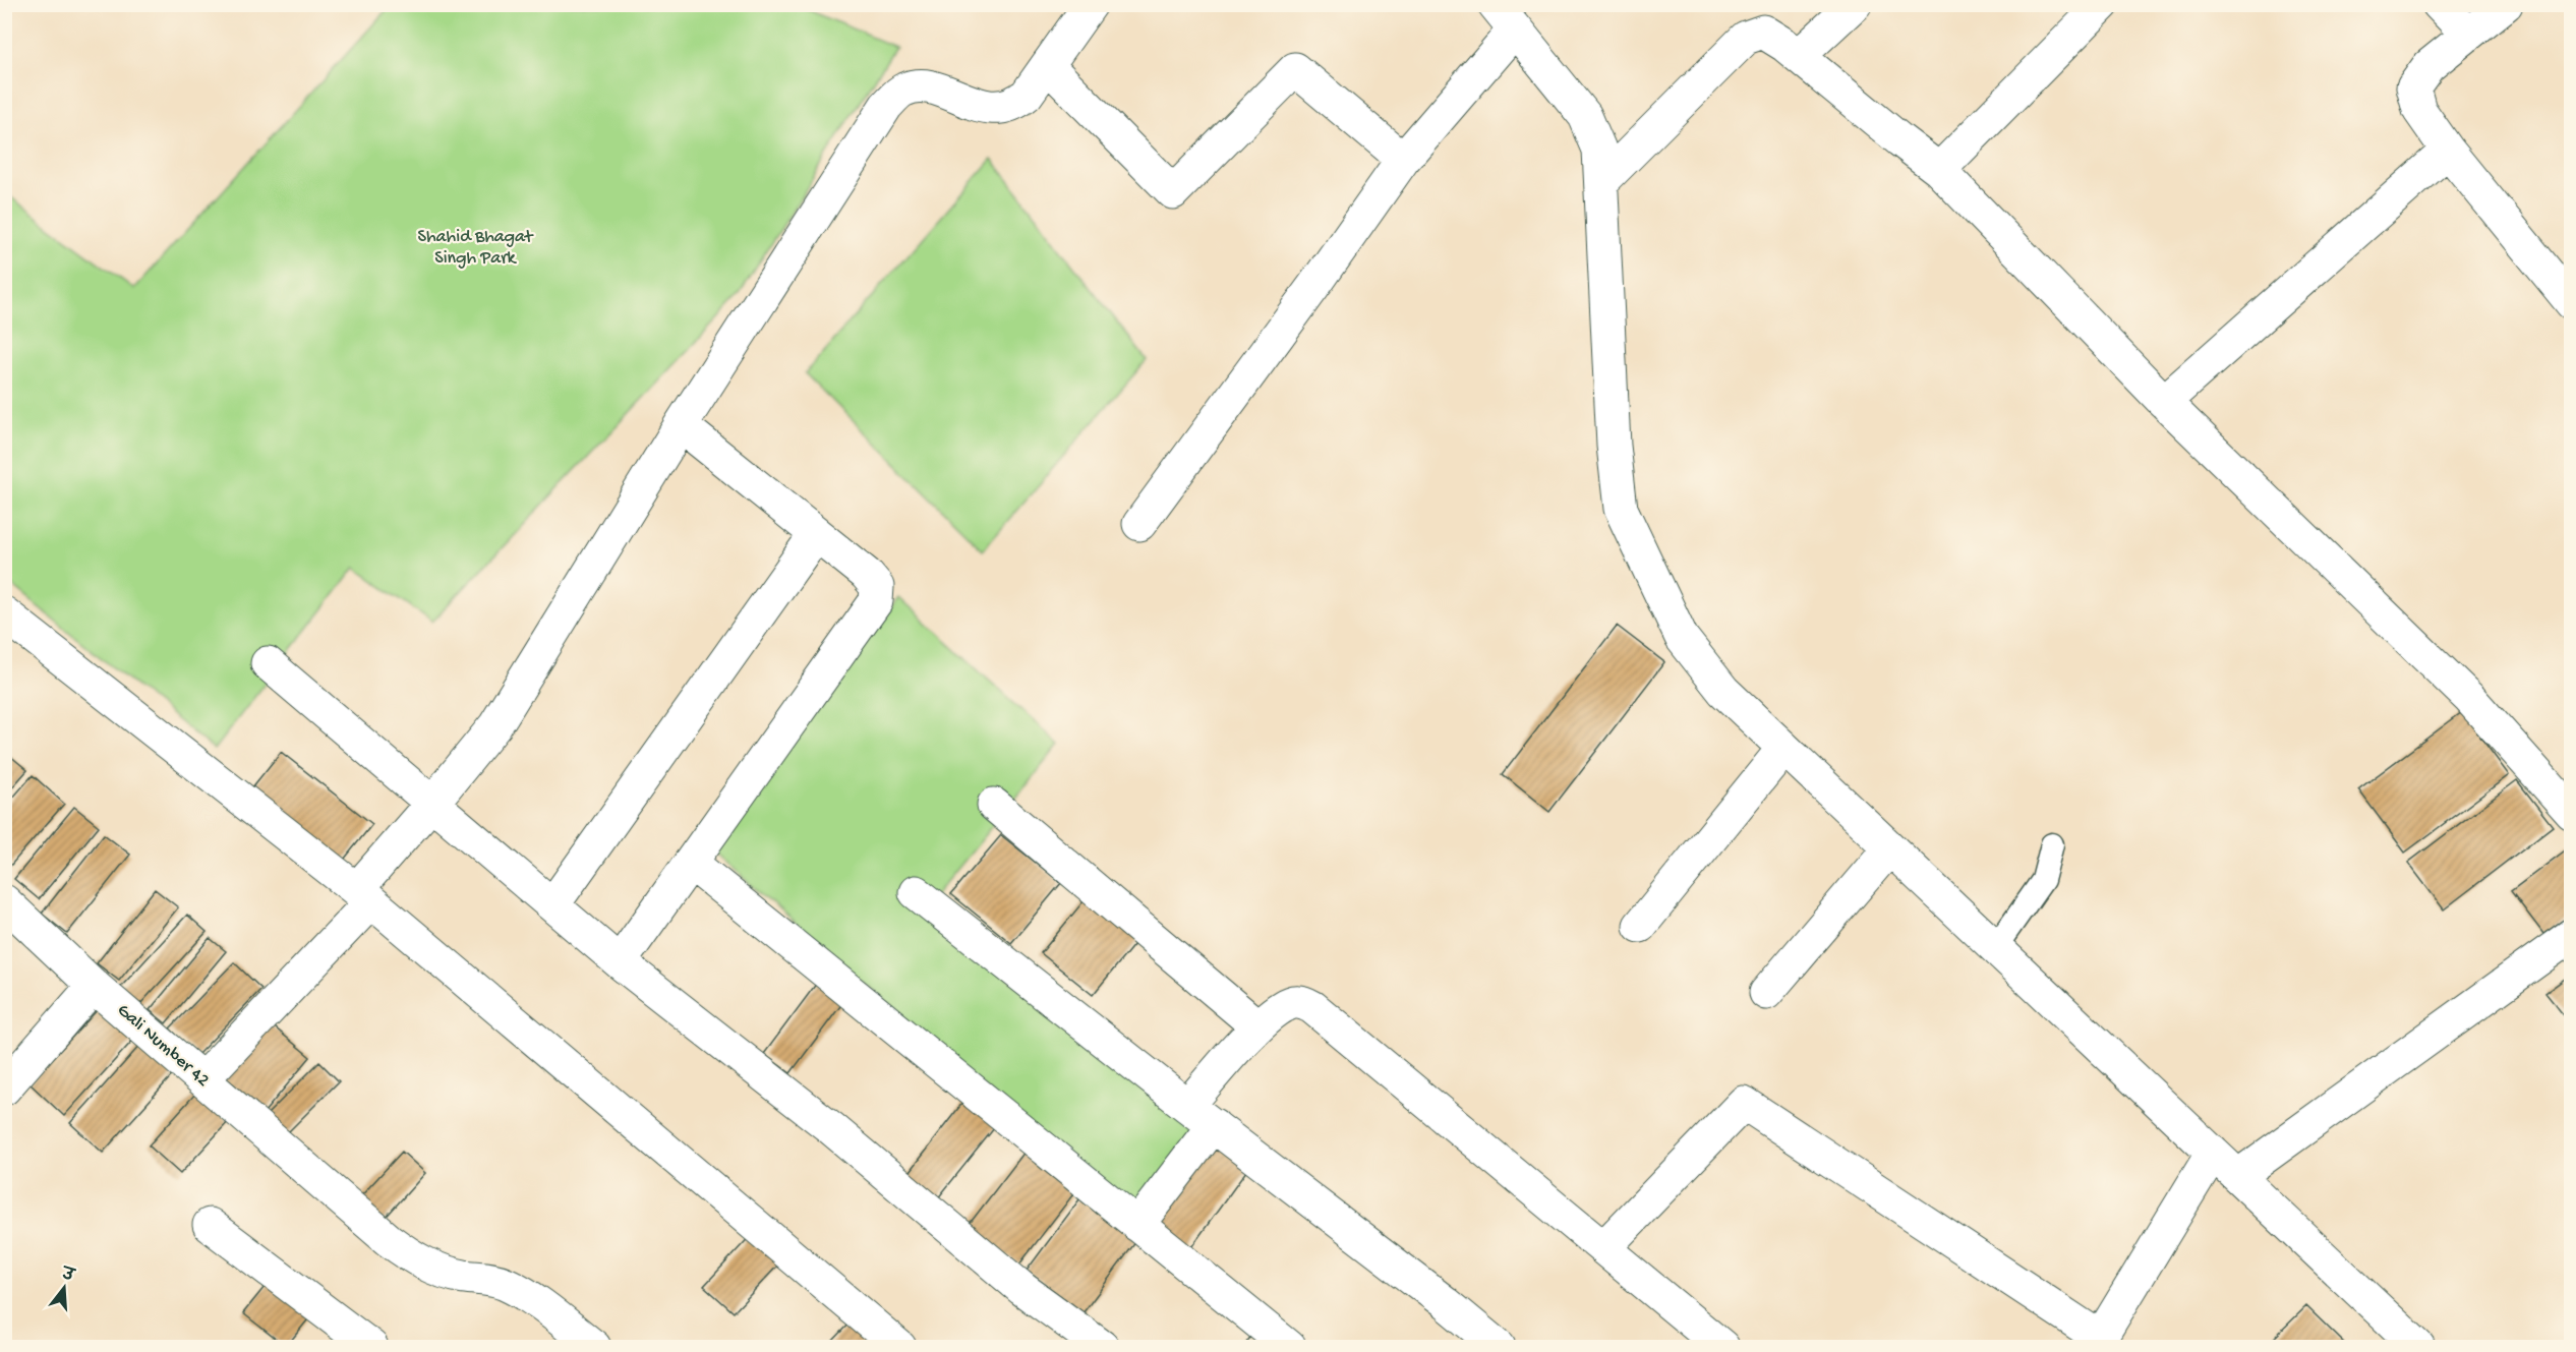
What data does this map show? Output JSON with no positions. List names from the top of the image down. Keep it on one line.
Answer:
{"streets":{"street":["Gali Number 42"]},"parks":["Shahid Bhagat Singh Park"],"north":"top"}
